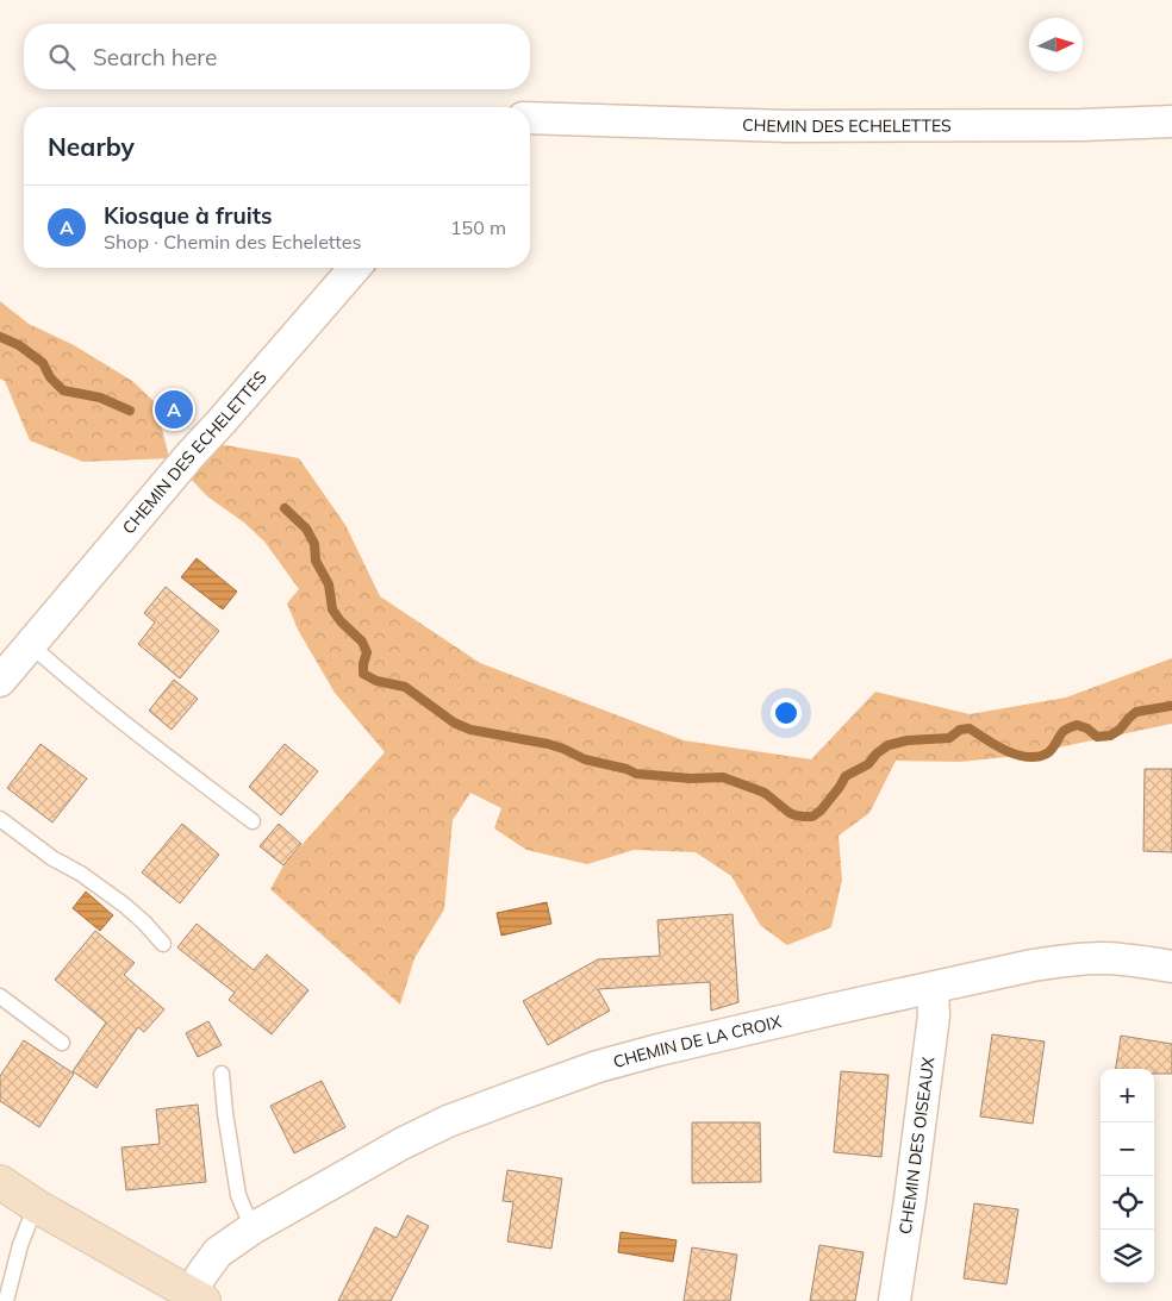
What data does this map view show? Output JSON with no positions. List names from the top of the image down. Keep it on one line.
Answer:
{"streets":{"street":["CHEMIN DES ECHELETTES","CHEMIN DE LA CROIX","CHEMIN DES OISEAUX"]},"crossings":[["CHEMIN DE LA CROIX","CHEMIN DES OISEAUX"]],"north":"right","page":{"search":"Search here","heading":"Nearby","list":[{"mark":"A","name":"Kiosque à fruits","note":"Shop · Chemin des Echelettes","value":"150 m"}],"pins":"A","map_buttons":["+","−"]}}
